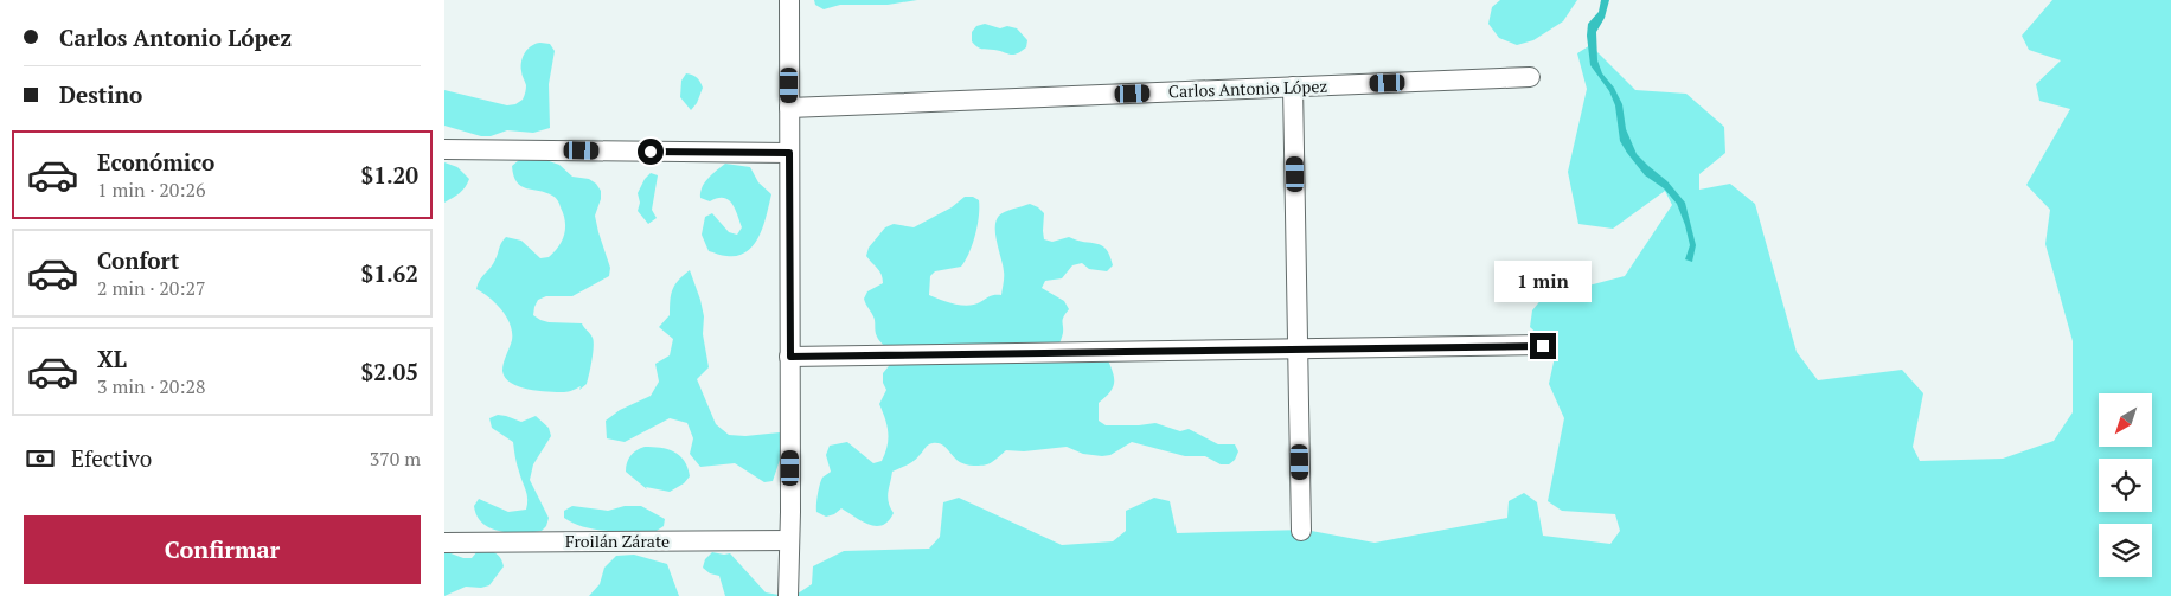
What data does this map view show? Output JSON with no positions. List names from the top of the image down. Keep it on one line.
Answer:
{"streets":{"street":["Carlos Antonio López","Froilán Zárate"]},"north":"bottom left","page":{"banner":["Carlos Antonio López","Destino"],"list":[{"name":"Económico","note":"1 min · 20:26","value":"$1.20"},{"name":"Confort","note":"2 min · 20:27","value":"$1.62"},{"name":"XL","note":"3 min · 20:28","value":"$2.05"}],"bubble":"1 min","pay":["Efectivo","370 m"],"buttons":"Confirmar"}}
